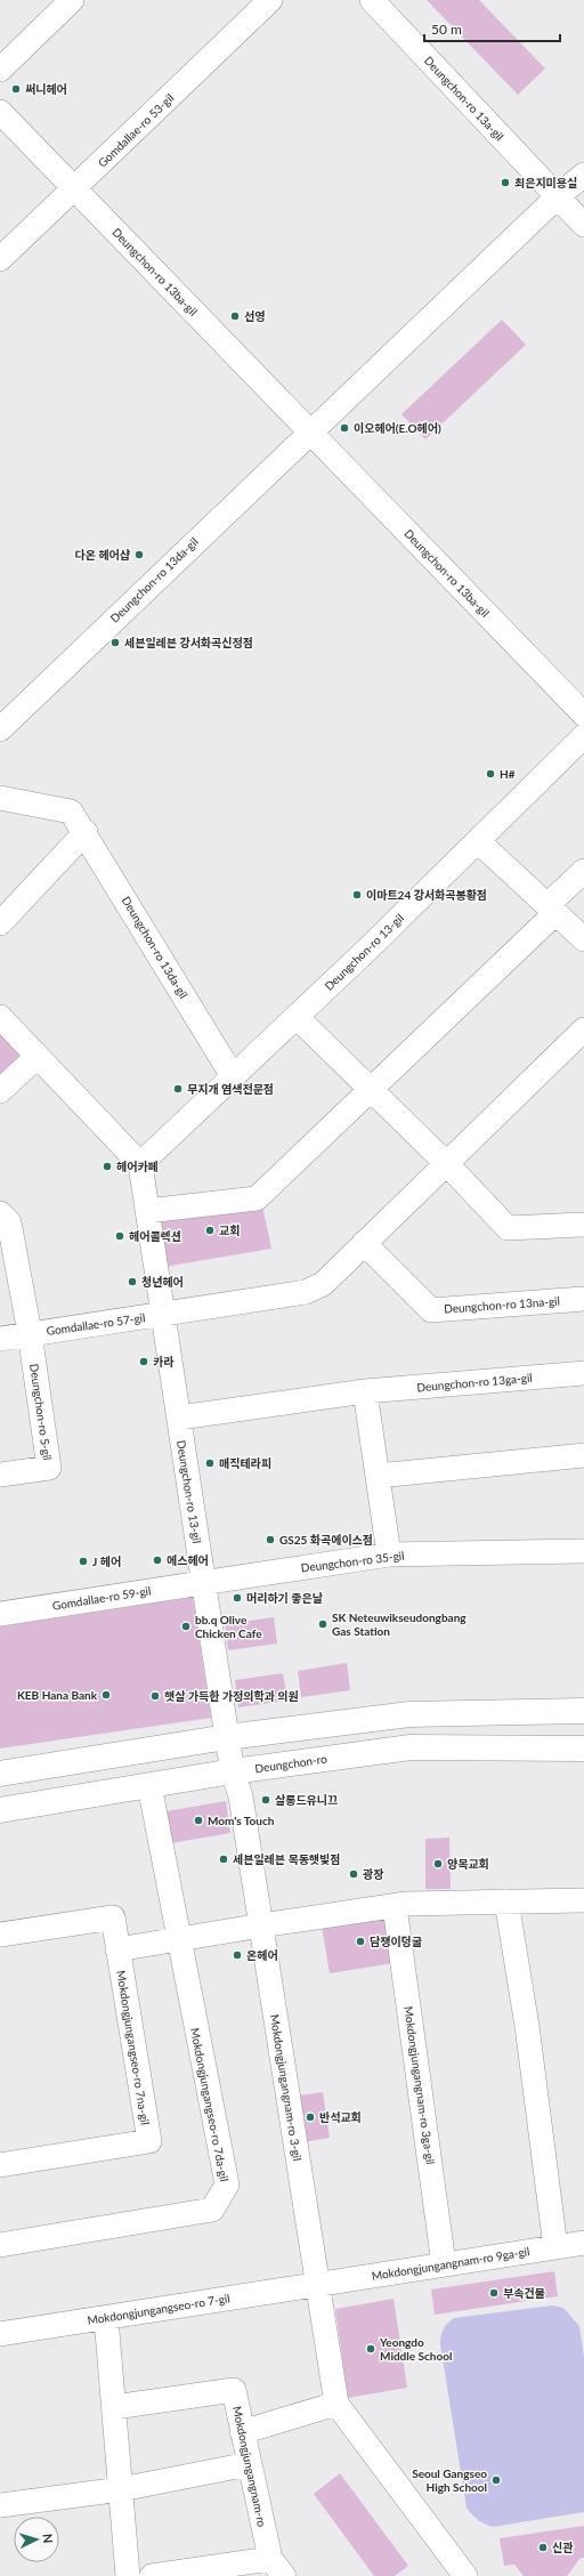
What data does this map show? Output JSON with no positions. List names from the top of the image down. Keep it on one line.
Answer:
{"streets":{"main road":["Deungchon-ro"],"street":["Deungchon-ro 13a-gil","Gomdallae-ro 53-gil","Deungchon-ro 13ba-gil","Deungchon-ro 13da-gil","Deungchon-ro 13-gil","Deungchon-ro 13na-gil","Gomdallae-ro 57-gil","Deungchon-ro 13ga-gil","Deungchon-ro 5-gil","Deungchon-ro 35-gil","Gomdallae-ro 59-gil","Mokdongjungangseo-ro 7na-gil","Mokdongjungangnam-ro 3ga-gil","Mokdongjungangnam-ro 3-gil","Mokdongjungangseo-ro 7da-gil","Mokdongjungangnam-ro 9ga-gil","Mokdongjungangseo-ro 7-gil","Mokdongjungangnam-ro"]},"crossings":[["Gomdallae-ro 53-gil","Deungchon-ro 13ba-gil"],["Deungchon-ro 13ba-gil","Deungchon-ro 13da-gil"],["Deungchon-ro 13da-gil","Deungchon-ro 13-gil"],["Deungchon-ro 13-gil","Gomdallae-ro 57-gil"],["Deungchon-ro 13-gil","Deungchon-ro 13ga-gil"],["Deungchon-ro 13-gil","Deungchon-ro 35-gil"],["Deungchon-ro 13-gil","Gomdallae-ro 59-gil"],["Deungchon-ro 13-gil","Deungchon-ro"],["Deungchon-ro 13-gil","Mokdongjungangnam-ro 3-gil"],["Gomdallae-ro 57-gil","Deungchon-ro 5-gil"],["Deungchon-ro 35-gil","Gomdallae-ro 59-gil"],["Deungchon-ro","Mokdongjungangnam-ro 3-gil"],["Deungchon-ro","Mokdongjungangseo-ro 7da-gil"],["Mokdongjungangnam-ro 3ga-gil","Mokdongjungangnam-ro 9ga-gil"],["Mokdongjungangnam-ro 3-gil","Mokdongjungangnam-ro 9ga-gil"],["Mokdongjungangnam-ro 3-gil","Mokdongjungangseo-ro 7-gil"],["Mokdongjungangnam-ro 9ga-gil","Mokdongjungangseo-ro 7-gil"]],"places":["써니헤어","최은지미용실","선영","이오헤어(E.O헤어)","다온 헤어샵","세븐일레븐 강서화곡신정점","H#","이마트24 강서화곡봉황점","무지개 염색전문점","헤어카페","교회","헤어콜렉션","청년헤어","카라","매직테라피","GS25 화곡에이스점","에스헤어","J 헤어","머리하기 좋은날","SK Neteuwikseudongbang Gas Station","bb.q Olive Chicken Cafe","KEB Hana Bank","햇살 가득한 가정의학과 의원","살롱드유니끄","Mom's Touch","세븐일레븐 목동햇빛점","양목교회","광장","담쟁이덩굴","온헤어","반석교회","부속건물","Yeongdo Middle School","Seoul Gangseo High School","신관"],"scale_bar":"50 m","north":"right"}
